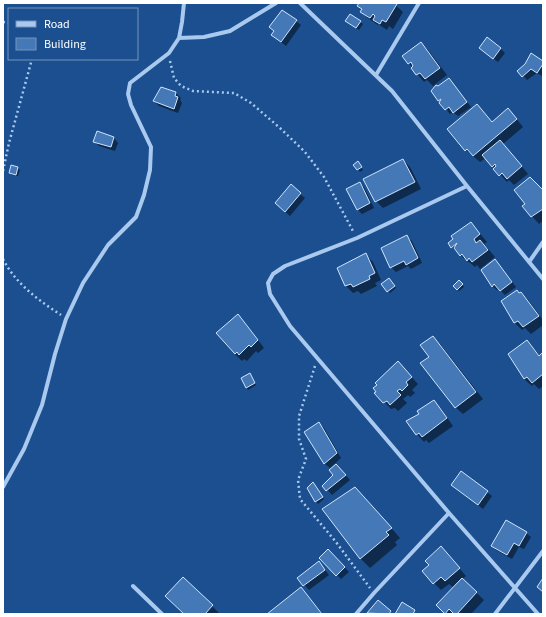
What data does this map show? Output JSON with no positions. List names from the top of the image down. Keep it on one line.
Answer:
{"legend":["Road","Building"]}
